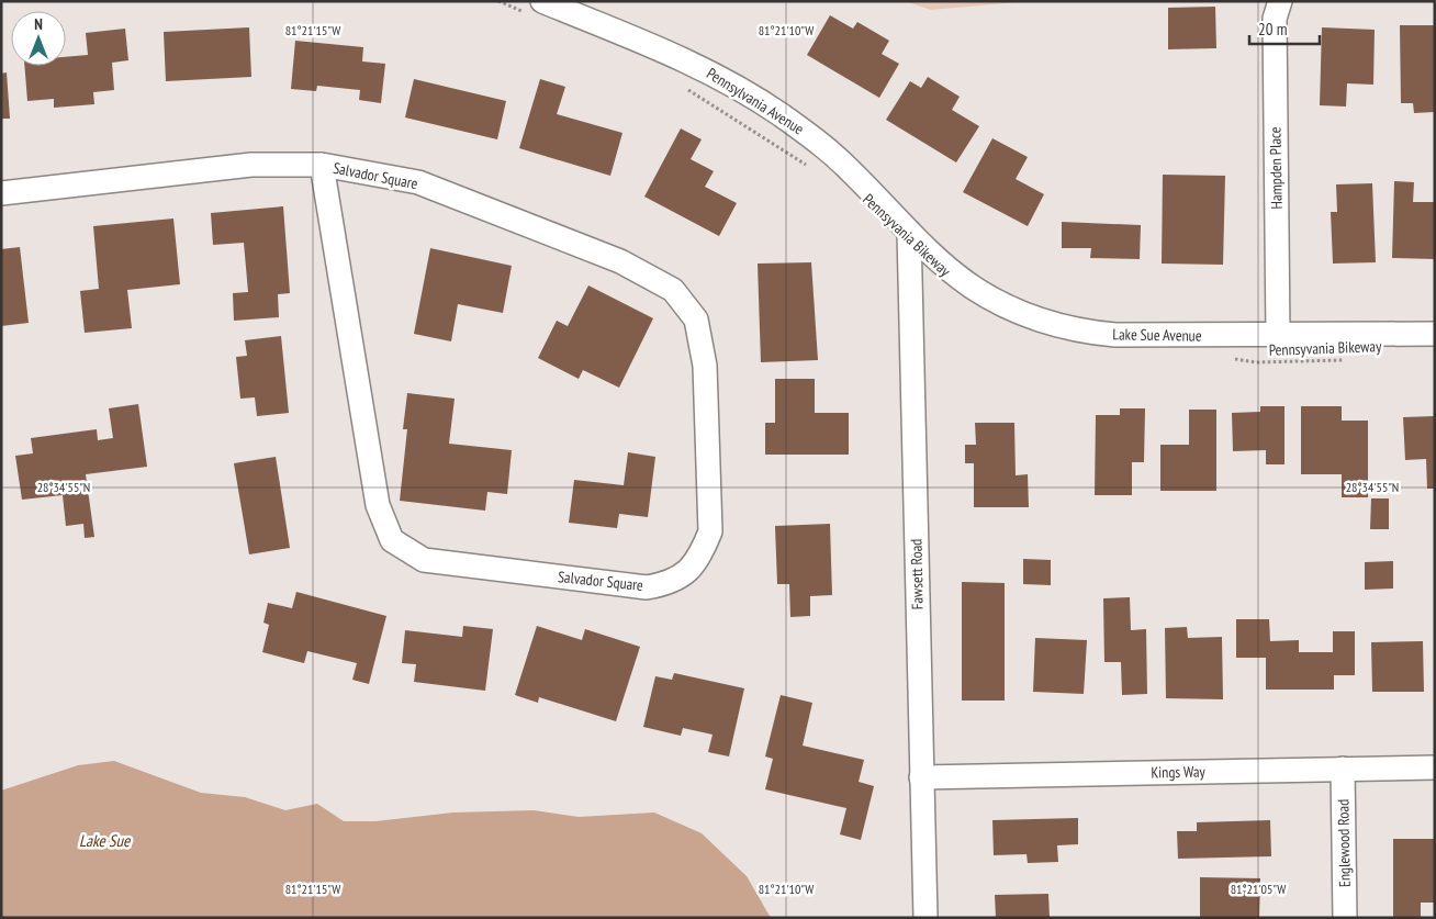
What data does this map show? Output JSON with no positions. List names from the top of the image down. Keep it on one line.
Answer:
{"streets":{"street":["Pennsylvania Avenue","Hampden Place","Salvador Square","Lake Sue Avenue","Fawsett Road","Kings Way","Englewood Road"],"path":["Pennsyvania Bikeway"]},"crossings":[["Pennsylvania Avenue","Lake Sue Avenue"],["Pennsylvania Avenue","Fawsett Road"],["Hampden Place","Lake Sue Avenue"],["Lake Sue Avenue","Fawsett Road"],["Fawsett Road","Kings Way"],["Kings Way","Englewood Road"]],"water":["Lake Sue"],"scale_bar":"20 m","north":"top","coordinates":["81°21'15\"W","81°21'10\"W","28°34'55\"N","81°21'05\"W"]}
